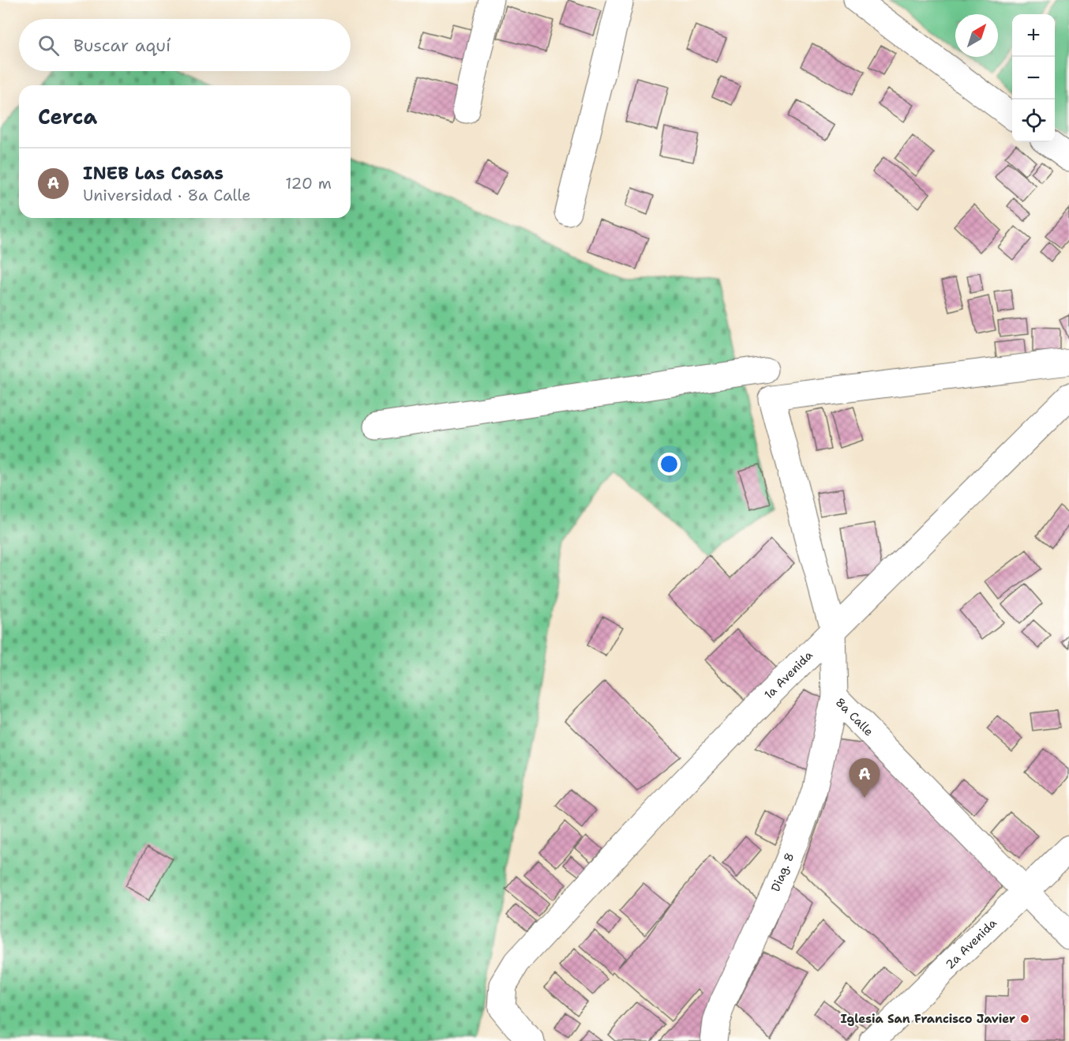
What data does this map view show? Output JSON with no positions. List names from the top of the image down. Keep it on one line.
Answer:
{"streets":{"street":["1a Avenida","8a Calle","Diag. 8","2a Avenida"]},"crossings":[["1a Avenida","8a Calle"],["8a Calle","Diag. 8"],["8a Calle","2a Avenida"]],"places":["Iglesia San Francisco Javier"],"north":"top right","page":{"map_buttons":["+","−"],"search":"Buscar aquí","heading":"Cerca","list":[{"mark":"A","name":"INEB Las Casas","note":"Universidad · 8a Calle","value":"120 m"}],"pins":"A"}}
